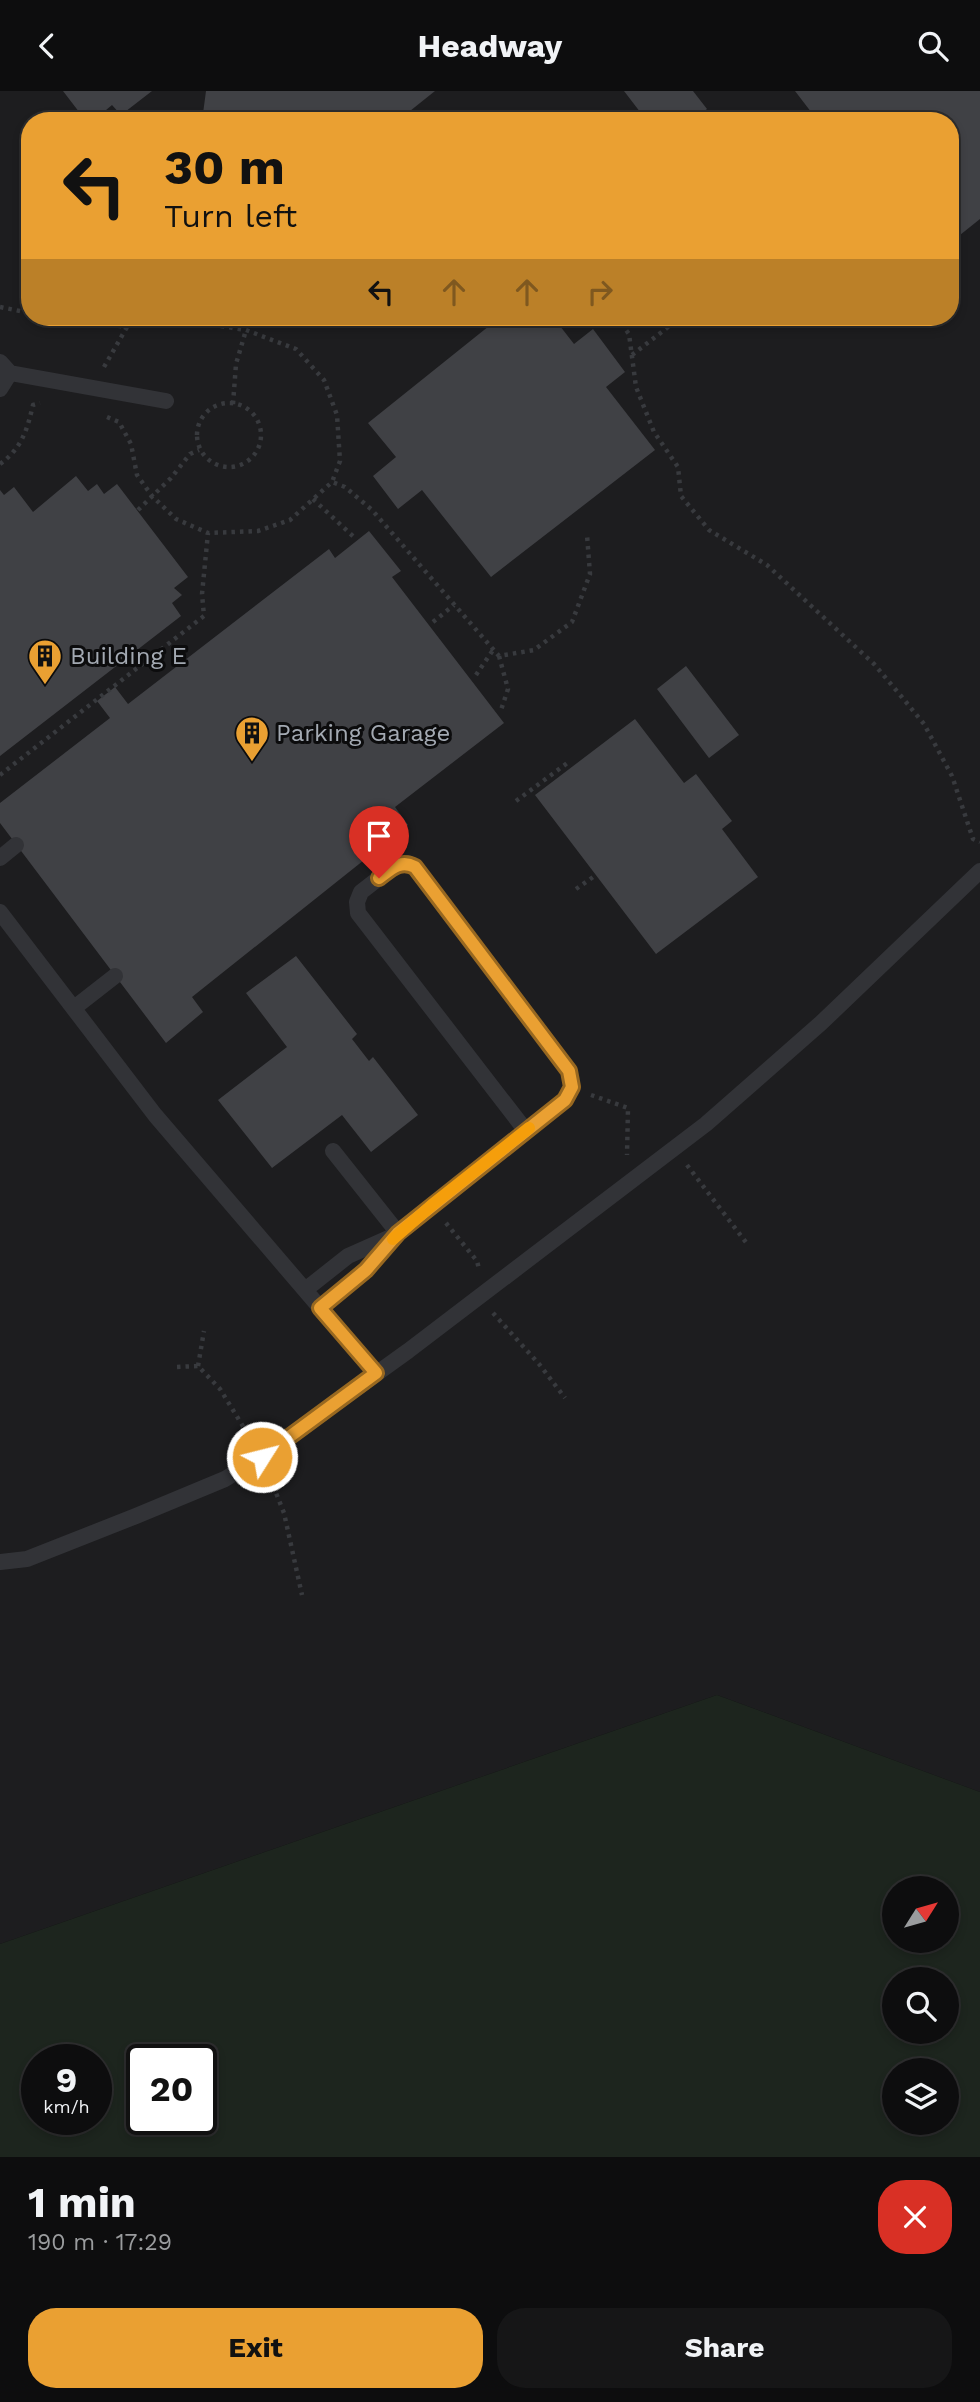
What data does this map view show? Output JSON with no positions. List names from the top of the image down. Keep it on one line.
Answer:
{"places":{"building":["Building E","Parking Garage"]},"north":"top right","page":{"header":"Headway","turn":["30 m","Turn left"],"speed":"9 km/h","limit":"20","heading":["1 min","190 m · 17:29"],"buttons":["Exit","Share"]}}
